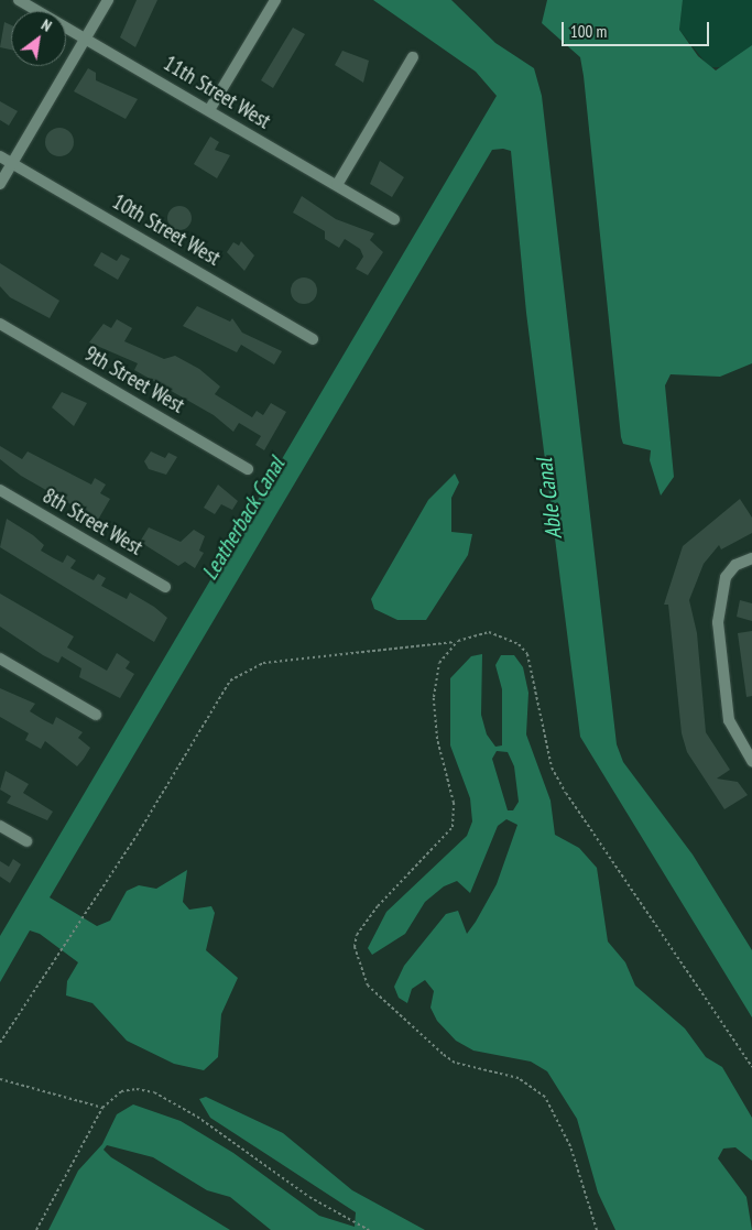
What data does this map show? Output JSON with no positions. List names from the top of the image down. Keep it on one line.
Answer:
{"streets":{"street":["11th Street West","10th Street West","9th Street West","8th Street West"]},"water":["Able Canal","Leatherback Canal"],"scale_bar":"100 m","north":"top right"}
